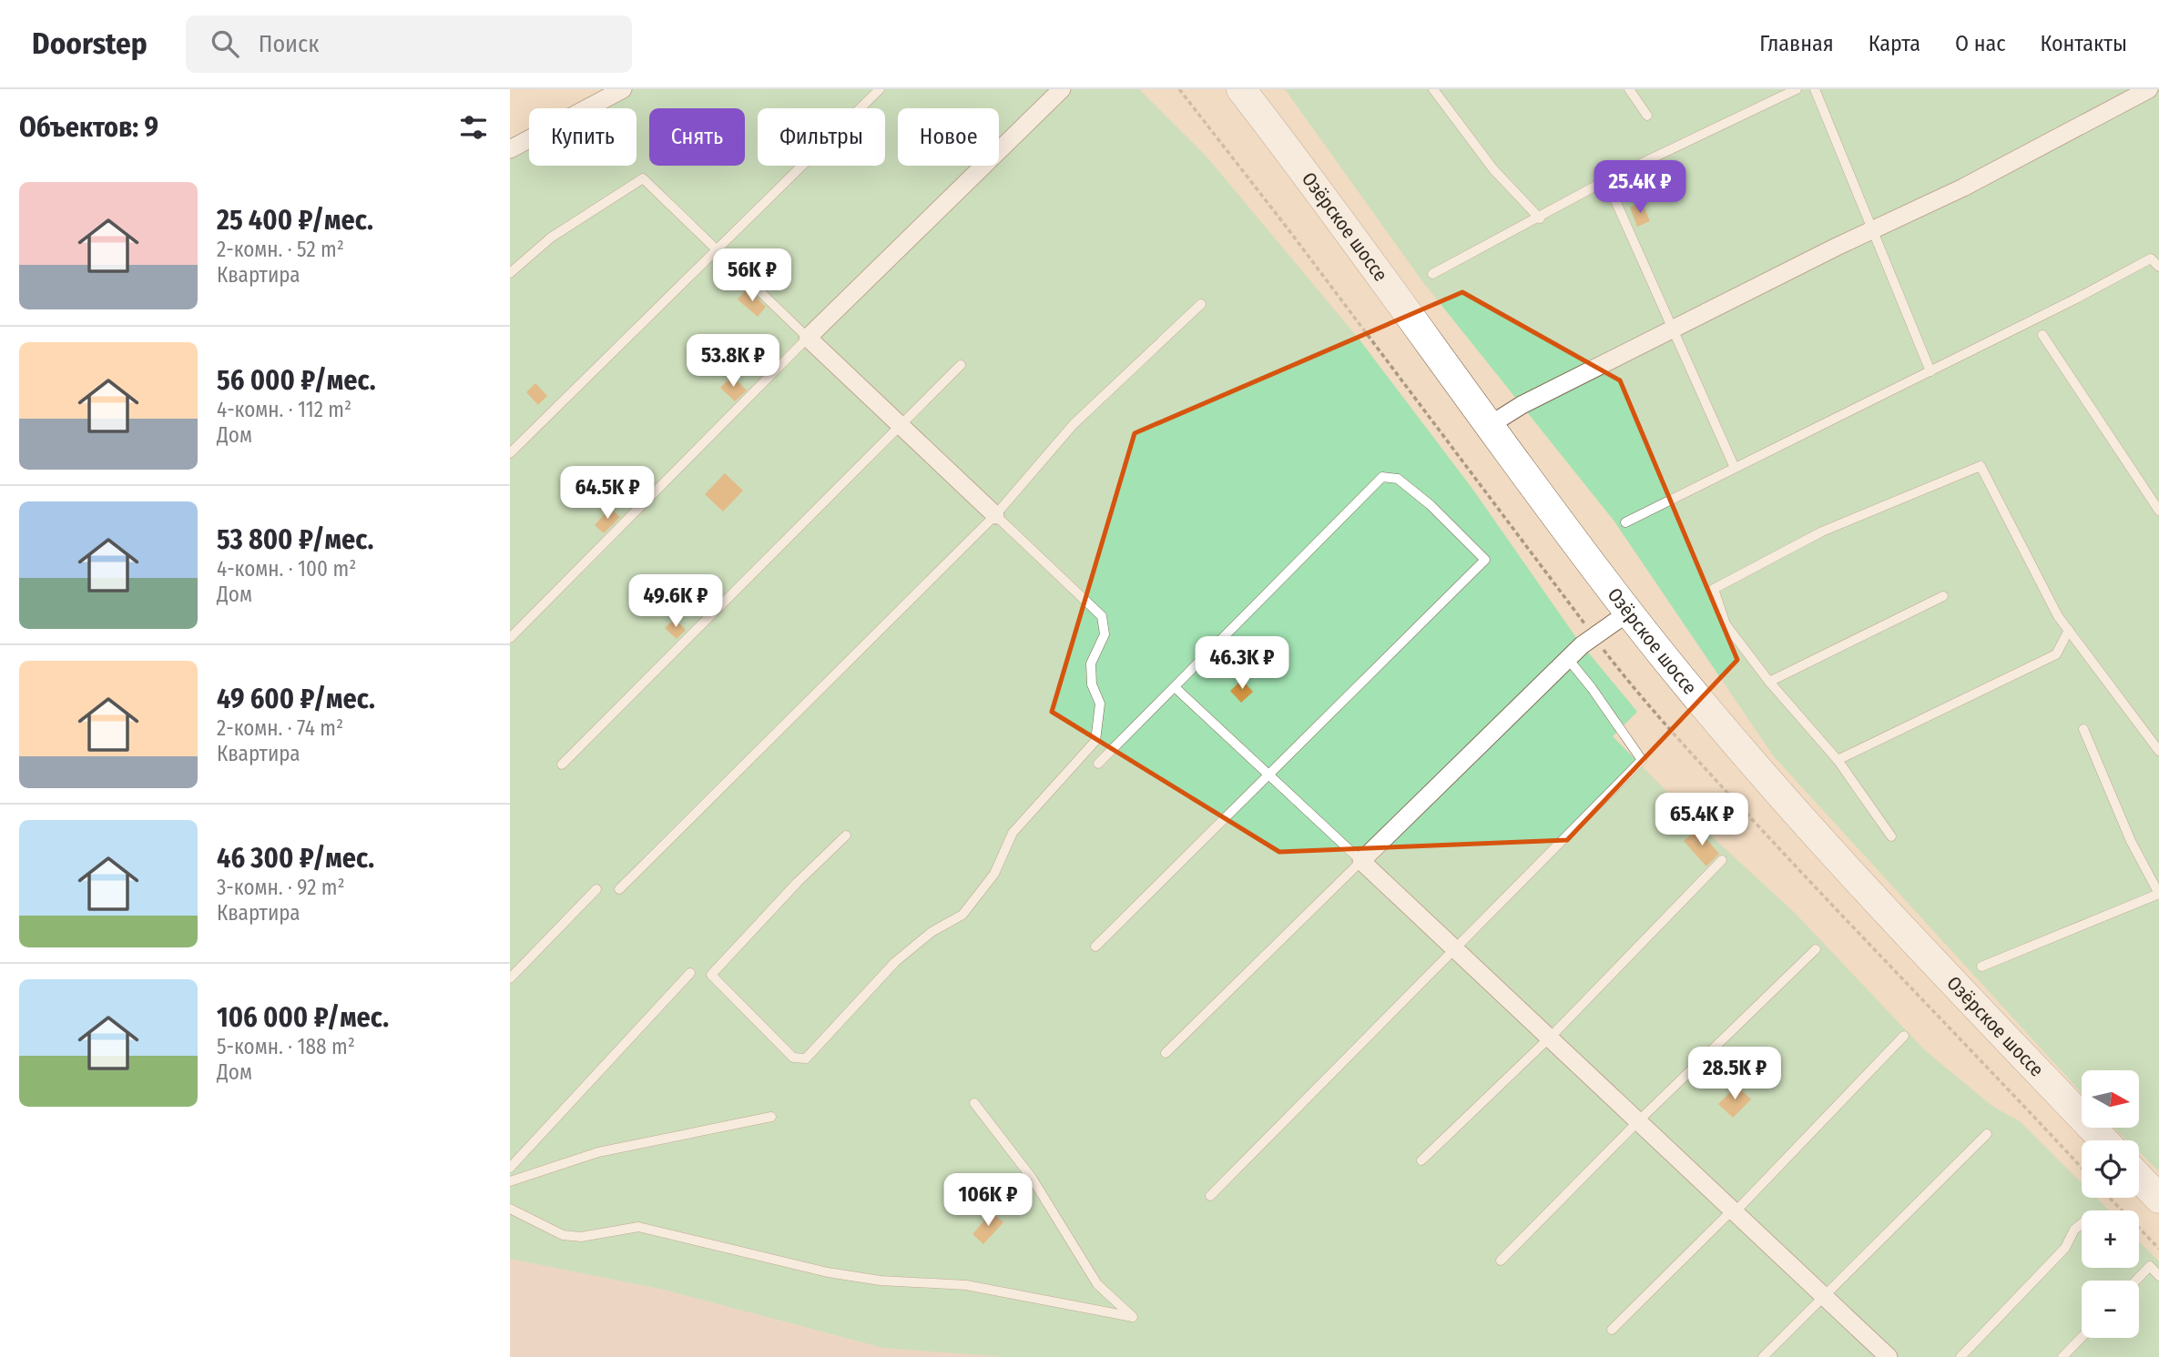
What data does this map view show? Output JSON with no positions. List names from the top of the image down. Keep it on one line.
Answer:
{"streets":{"main road":["Озёрское шоссе"]},"north":"right","page":{"header":"Doorstep","search":"Поиск","nav":["Главная","Карта","О нас","Контакты"],"heading":"Объектов: 9","chip":["Купить","Снять","Фильтры","Новое"],"price":["25.4K ₽","56K ₽","53.8K ₽","64.5K ₽","49.6K ₽","46.3K ₽","65.4K ₽","28.5K ₽","106K ₽"],"list":[{"name":"25 400 ₽/мес.","note":"2-комн. · 52 m² · Квартира"},{"name":"56 000 ₽/мес.","note":"4-комн. · 112 m² · Дом"},{"name":"53 800 ₽/мес.","note":"4-комн. · 100 m² · Дом"},{"name":"49 600 ₽/мес.","note":"2-комн. · 74 m² · Квартира"},{"name":"46 300 ₽/мес.","note":"3-комн. · 92 m² · Квартира"},{"name":"106 000 ₽/мес.","note":"5-комн. · 188 m² · Дом"}],"map_buttons":["+","−"]}}
